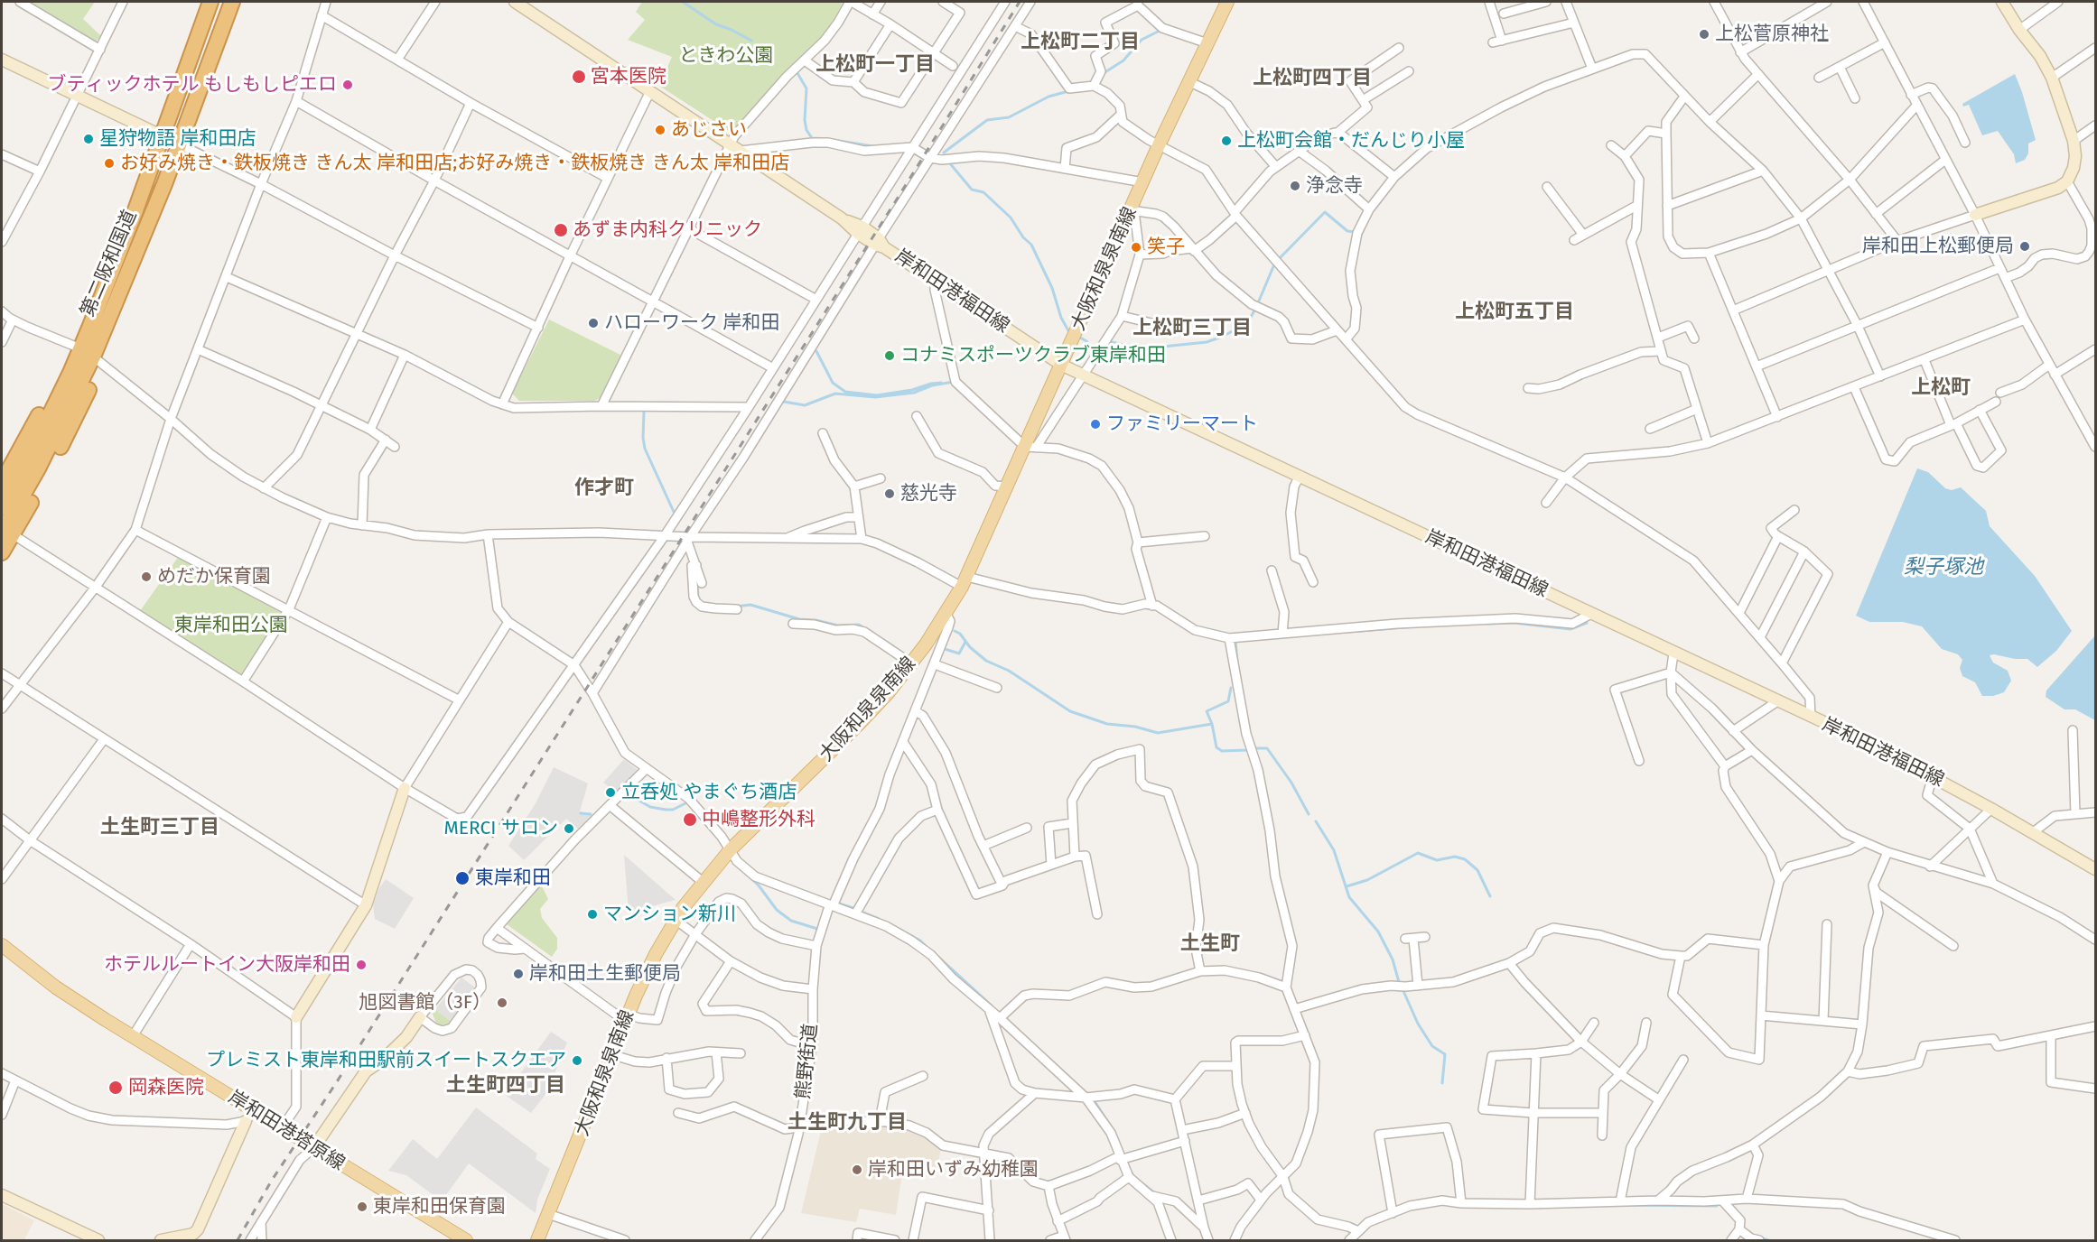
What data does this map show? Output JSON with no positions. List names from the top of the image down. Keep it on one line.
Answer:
{"streets":{"highway":["第二阪和国道"],"main road":["大阪和泉泉南線","岸和田港塔原線"],"street":["岸和田港福田線","熊野街道"]},"crossings":[["大阪和泉泉南線","岸和田港福田線"],["大阪和泉泉南線","熊野街道"]],"districts":["上松町二丁目","上松町一丁目","上松町四丁目","上松町五丁目","上松町三丁目","上松町","作才町","土生町三丁目","土生町","土生町四丁目","土生町九丁目"],"water":["梨子塚池"],"parks":["ときわ公園","東岸和田公園"],"places":["上松菅原神社","宮本医院","ブティックホテル もしもしピエロ","あじさい","星狩物語 岸和田店","上松町会館・だんじり小屋","お好み焼き・鉄板焼き きん太 岸和田店;お好み焼き・鉄板焼き きん太 岸和田店","浄念寺","あずま内科クリニック","岸和田上松郵便局","笑子","ハローワーク 岸和田","コナミスポーツクラブ東岸和田","ファミリーマート","慈光寺","めだか保育園","立呑処 やまぐち酒店","中嶋整形外科","MERCI サロン","東岸和田","マンション新川","ホテルルートイン大阪岸和田","岸和田土生郵便局","旭図書館（3F）","プレミスト東岸和田駅前スイートスクエア","岡森医院","岸和田いずみ幼稚園","東岸和田保育園"]}
